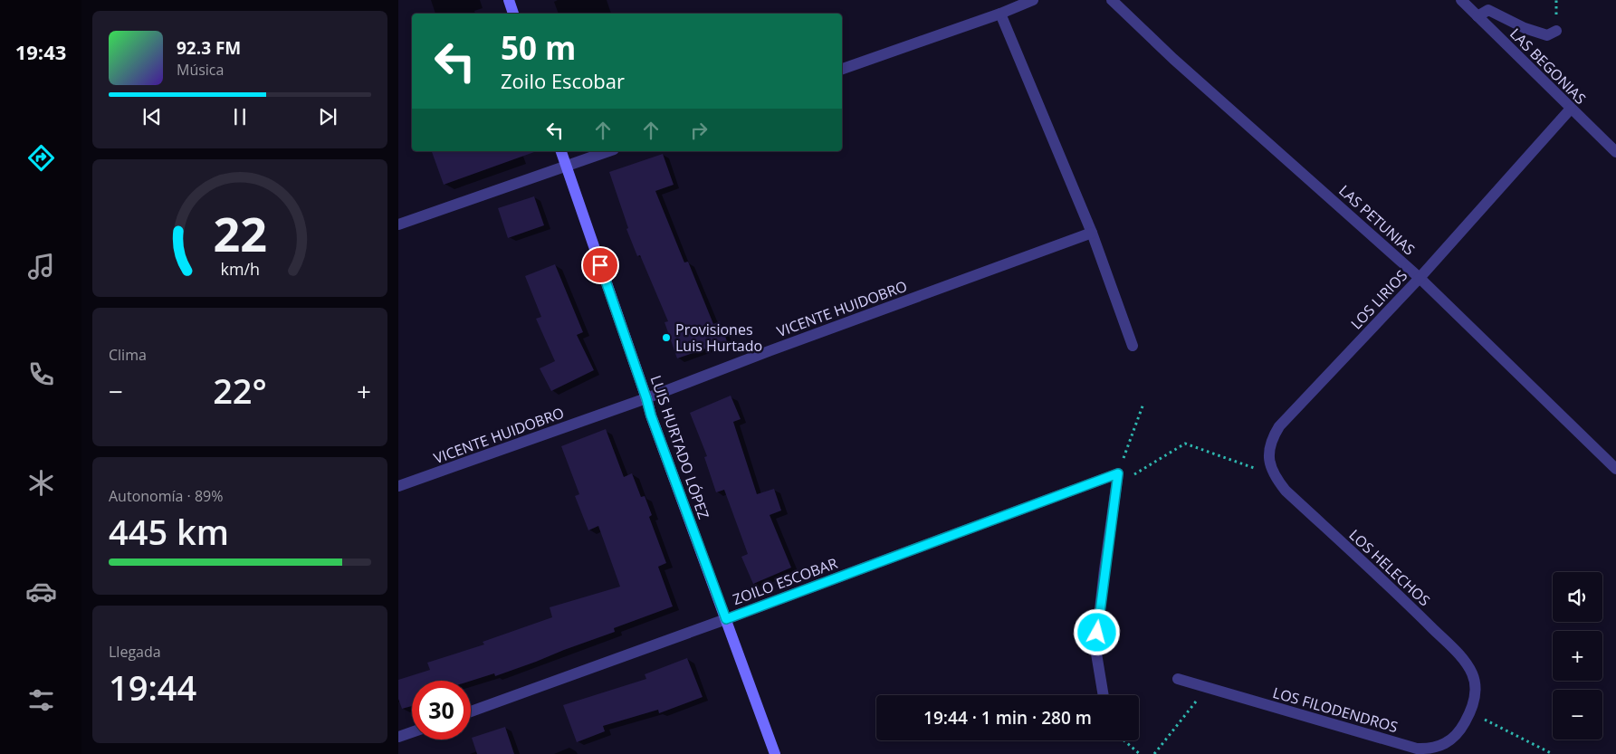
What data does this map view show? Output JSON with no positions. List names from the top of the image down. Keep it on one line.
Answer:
{"streets":{"street":["LAS BEGONIAS","LAS PETUNIAS","LOS LIRIOS","VICENTE HUIDOBRO","LUIS HURTADO LÓPEZ","LOS HELECHOS","ZOILO ESCOBAR","LOS FILODENDROS"]},"crossings":[["LAS BEGONIAS","LOS LIRIOS"],["LAS PETUNIAS","LOS LIRIOS"],["LOS LIRIOS","LOS HELECHOS"],["VICENTE HUIDOBRO","LUIS HURTADO LÓPEZ"],["LUIS HURTADO LÓPEZ","ZOILO ESCOBAR"],["LOS HELECHOS","LOS FILODENDROS"]],"places":["Provisiones Luis Hurtado"],"page":{"tabs":"19:43","turn":["50 m","Zoilo Escobar"],"song":["92.3 FM","Música"],"tile":["Clima",["Autonomía · 89%","445 km"],["Llegada","19:44"]],"heat":["−","22°","+"],"map_buttons":["+","−"],"limit":"30","trip":"19:44 · 1 min · 280 m","gauge":["22","km/h"]}}
